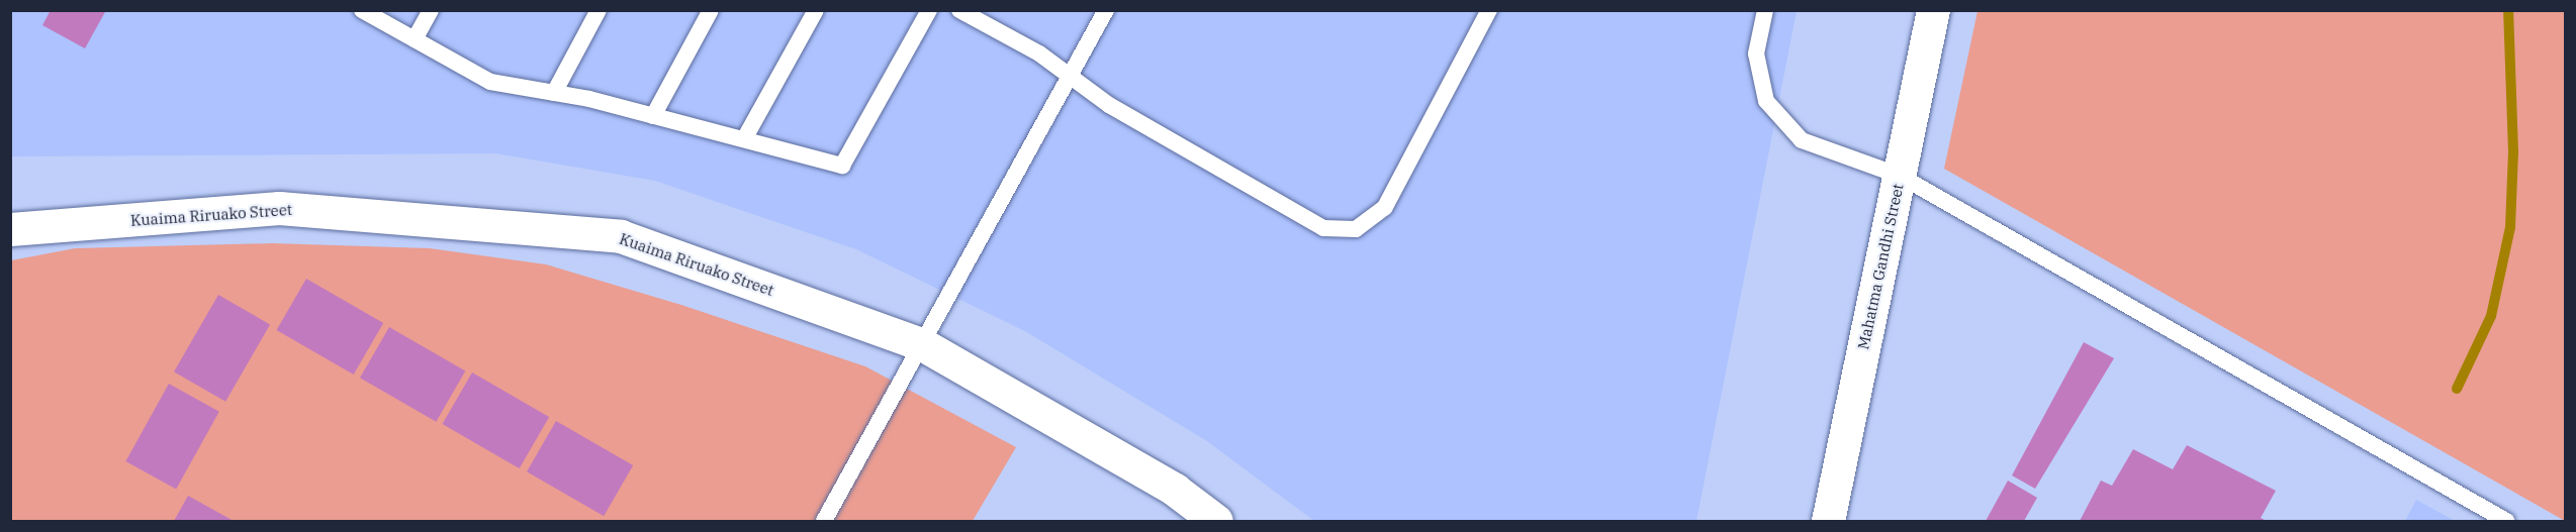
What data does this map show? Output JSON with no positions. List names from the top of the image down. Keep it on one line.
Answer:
{"streets":{"street":["Kuaima Riruako Street","Mahatma Gandhi Street"]}}
